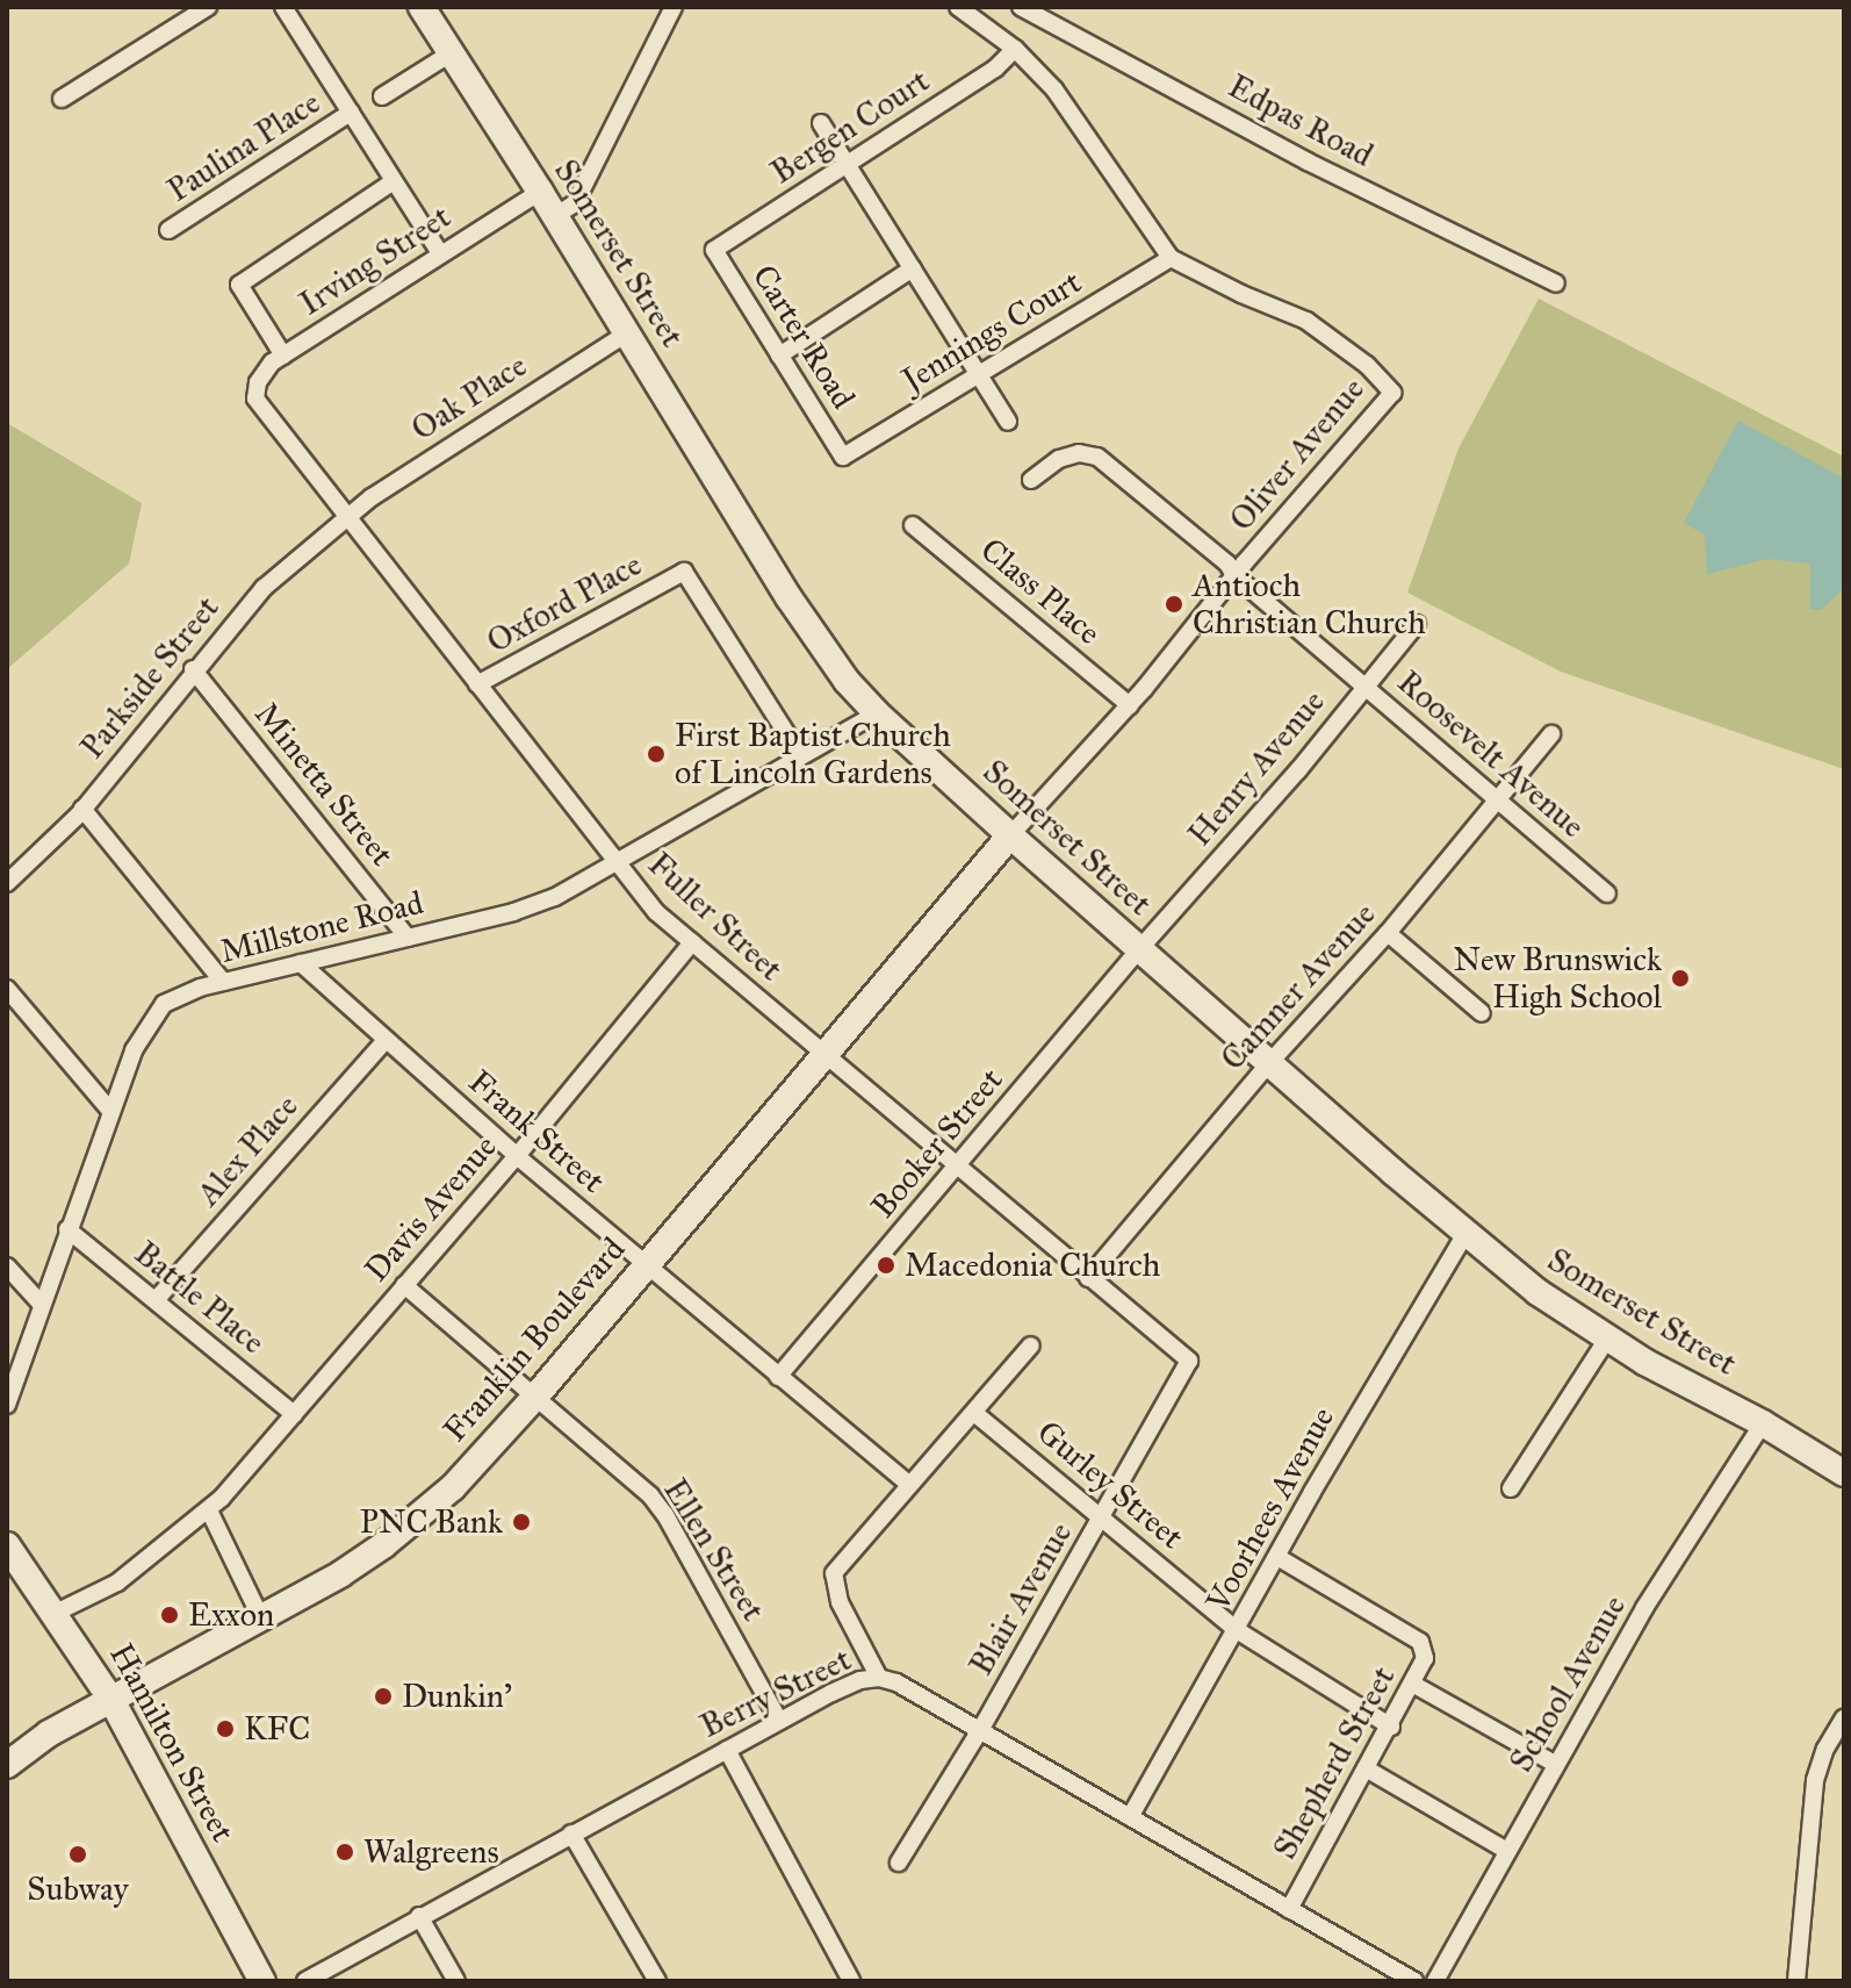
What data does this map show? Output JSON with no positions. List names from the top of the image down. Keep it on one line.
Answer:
{"streets":{"main road":["Somerset Street","Franklin Boulevard","Hamilton Street"],"street":["Edpas Road","Bergen Court","Paulina Place","Irving Street","Jennings Court","Carter Road","Oak Place","Oliver Avenue","Class Place","Oxford Place","Parkside Street","Roosevelt Avenue","Henry Avenue","Minetta Street","Fuller Street","Millstone Road","Camner Avenue","Frank Street","Booker Street","Alex Place","Davis Avenue","Battle Place","Gurley Street","Voorhees Avenue","Ellen Street","Blair Avenue","School Avenue","Berry Street","Shepherd Street"]},"crossings":[["Bergen Court","Carter Road"],["Bergen Court","Oliver Avenue"],["Somerset Street","Irving Street"],["Somerset Street","Oak Place"],["Somerset Street","Oliver Avenue"],["Somerset Street","Henry Avenue"],["Somerset Street","Millstone Road"],["Somerset Street","Camner Avenue"],["Somerset Street","Booker Street"],["Somerset Street","Franklin Boulevard"],["Somerset Street","Voorhees Avenue"],["Somerset Street","School Avenue"],["Irving Street","Fuller Street"],["Jennings Court","Carter Road"],["Jennings Court","Oliver Avenue"],["Oak Place","Parkside Street"],["Oak Place","Fuller Street"],["Oliver Avenue","Class Place"],["Oliver Avenue","Roosevelt Avenue"],["Oliver Avenue","Franklin Boulevard"],["Oxford Place","Fuller Street"],["Oxford Place","Millstone Road"],["Parkside Street","Minetta Street"],["Parkside Street","Fuller Street"],["Roosevelt Avenue","Henry Avenue"],["Roosevelt Avenue","Camner Avenue"],["Henry Avenue","Booker Street"],["Minetta Street","Millstone Road"],["Fuller Street","Millstone Road"],["Fuller Street","Camner Avenue"],["Fuller Street","Booker Street"],["Fuller Street","Davis Avenue"],["Fuller Street","Franklin Boulevard"],["Fuller Street","Blair Avenue"],["Millstone Road","Frank Street"],["Millstone Road","Battle Place"],["Frank Street","Booker Street"],["Frank Street","Alex Place"],["Frank Street","Davis Avenue"],["Frank Street","Franklin Boulevard"],["Alex Place","Battle Place"],["Davis Avenue","Battle Place"],["Davis Avenue","Ellen Street"],["Davis Avenue","Hamilton Street"],["Franklin Boulevard","Ellen Street"],["Franklin Boulevard","Hamilton Street"],["Gurley Street","Voorhees Avenue"],["Gurley Street","Blair Avenue"],["Gurley Street","Shepherd Street"],["Voorhees Avenue","Berry Street"],["Voorhees Avenue","Shepherd Street"],["Ellen Street","Berry Street"],["Blair Avenue","Berry Street"],["Berry Street","Shepherd Street"]],"places":["Antioch Christian Church","First Baptist Church of Lincoln Gardens","New Brunswick High School","Macedonia Church","PNC Bank","Exxon","Dunkin'","KFC","Walgreens","Subway"]}
